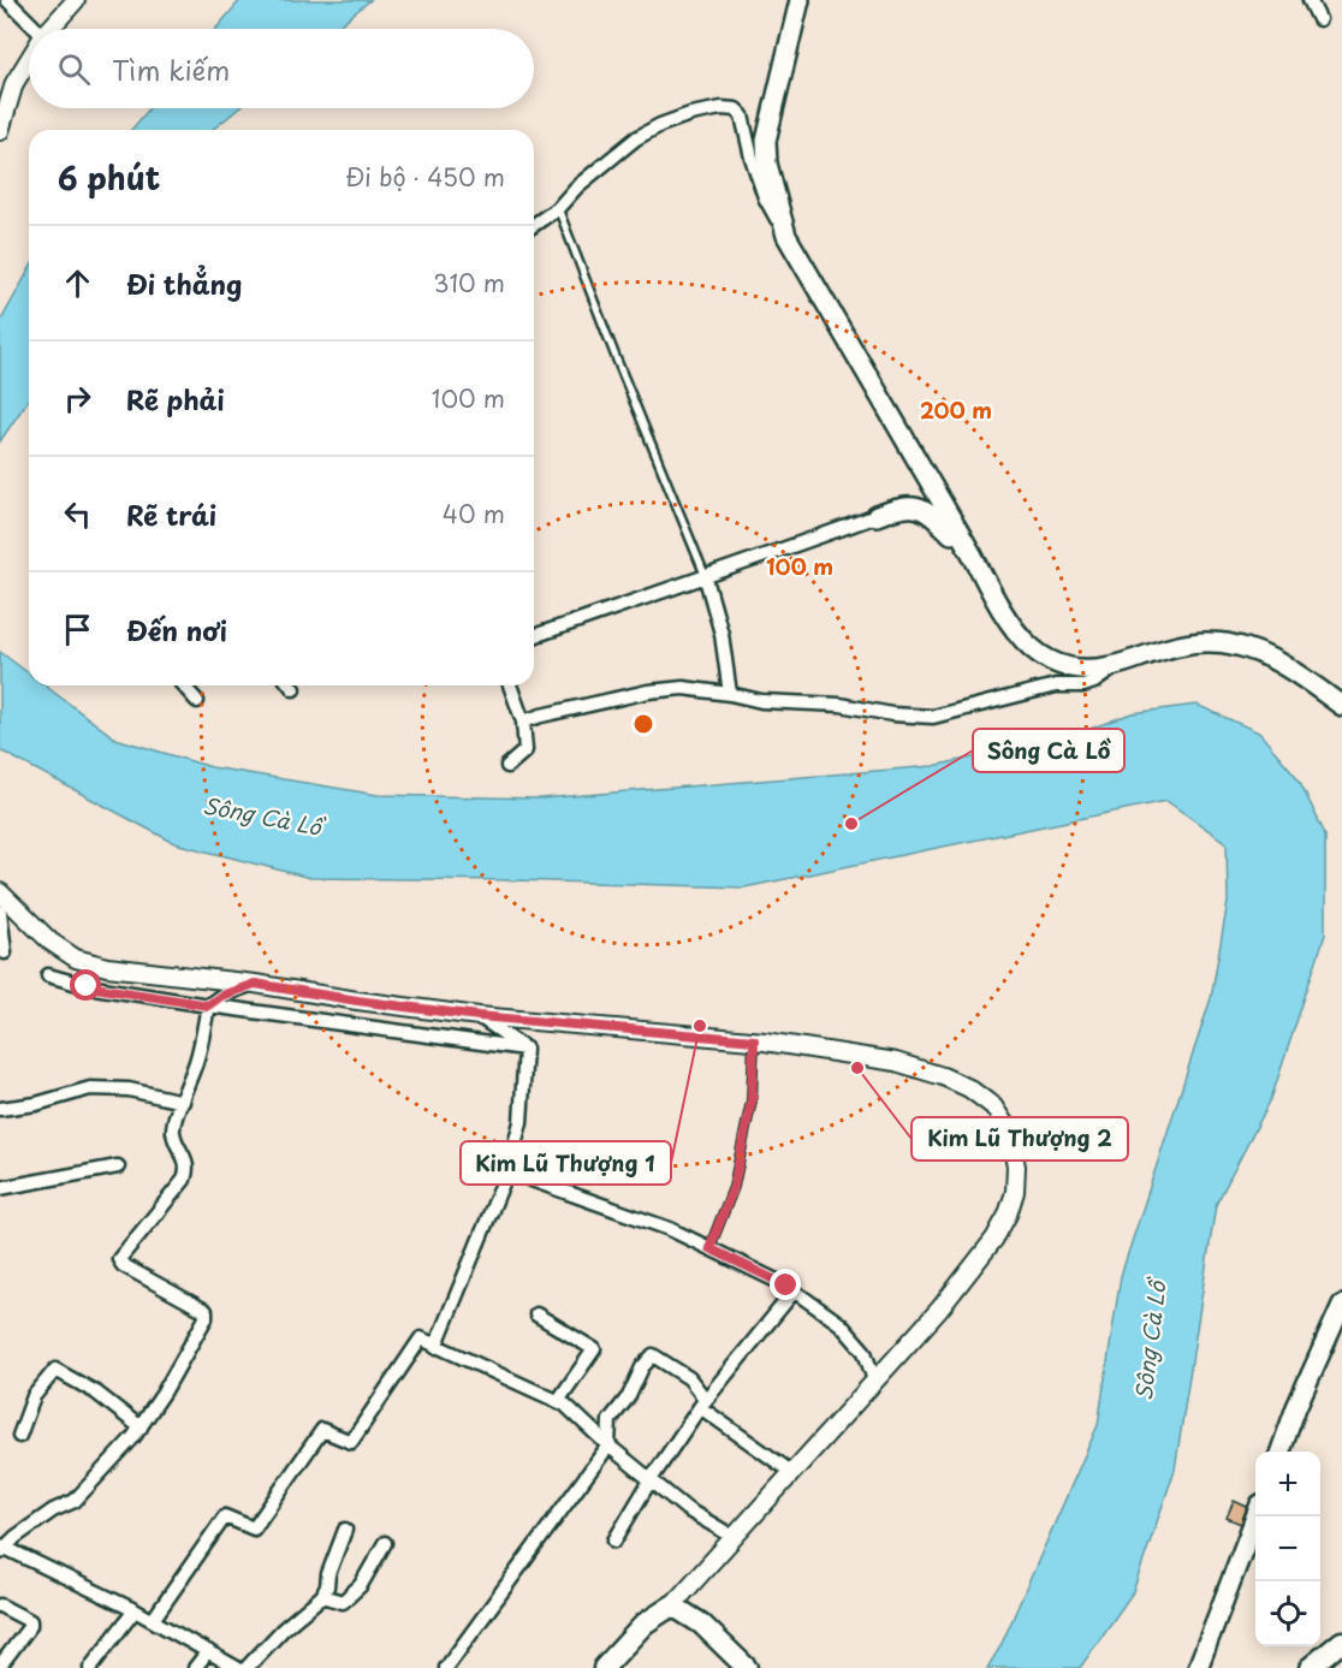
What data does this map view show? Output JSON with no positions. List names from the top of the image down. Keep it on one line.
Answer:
{"water":["Sông Cà Lồ"],"places":["Sông Cà Lồ","Kim Lũ Thượng 1","Kim Lũ Thượng 2"],"page":{"search":"Tìm kiếm","heading":["6 phút","Đi bộ · 450 m"],"list":[["Đi thẳng","310 m"],["Rẽ phải","100 m"],["Rẽ trái","40 m"],"Đến nơi"],"map_buttons":["+","−"]},"rings":["200 m","100 m"]}
